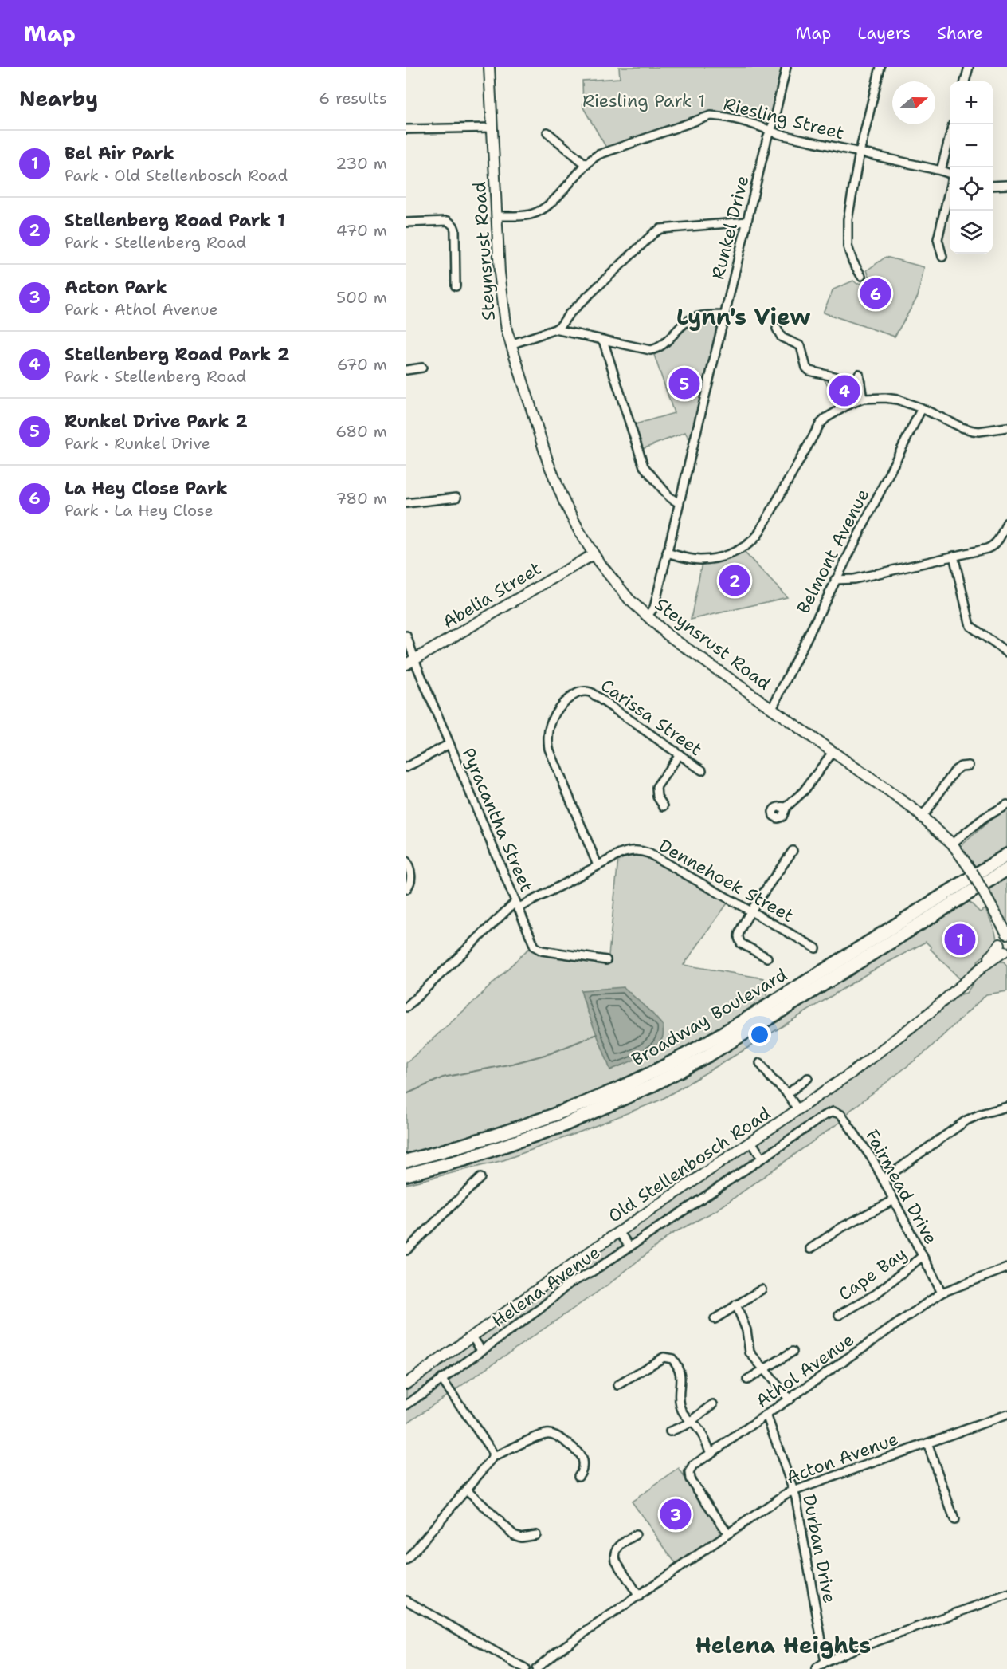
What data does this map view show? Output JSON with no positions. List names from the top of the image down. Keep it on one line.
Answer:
{"streets":{"main road":["Broadway Boulevard"],"street":["Riesling Street","Runkel Drive","Steynsrust Road","Belmont Avenue","Abelia Street","Carissa Street","Pyracantha Street","Dennehoek Street","Old Stellenbosch Road","Fairmead Drive","Cape Bay","Helena Avenue","Athol Avenue","Acton Avenue","Durban Drive"]},"crossings":[["Riesling Street","Runkel Drive"],["Riesling Street","Steynsrust Road"],["Runkel Drive","Steynsrust Road"],["Steynsrust Road","Belmont Avenue"],["Steynsrust Road","Abelia Street"],["Steynsrust Road","Old Stellenbosch Road"],["Abelia Street","Pyracantha Street"],["Carissa Street","Dennehoek Street"],["Pyracantha Street","Dennehoek Street"],["Fairmead Drive","Cape Bay"],["Fairmead Drive","Helena Avenue"],["Fairmead Drive","Athol Avenue"],["Athol Avenue","Acton Avenue"],["Athol Avenue","Durban Drive"],["Acton Avenue","Durban Drive"]],"districts":["Lynn's View","Helena Heights"],"parks":["Riesling Park 1"],"north":"right","page":{"header":"Map","nav":["Map","Layers","Share"],"heading":["Nearby","6 results"],"map_buttons":["+","−"],"list":[{"mark":"1","name":"Bel Air Park","note":"Park · Old Stellenbosch Road","value":"230 m"},{"mark":"2","name":"Stellenberg Road Park 1","note":"Park · Stellenberg Road","value":"470 m"},{"mark":"3","name":"Acton Park","note":"Park · Athol Avenue","value":"500 m"},{"mark":"4","name":"Stellenberg Road Park 2","note":"Park · Stellenberg Road","value":"670 m"},{"mark":"5","name":"Runkel Drive Park 2","note":"Park · Runkel Drive","value":"680 m"},{"mark":"6","name":"La Hey Close Park","note":"Park · La Hey Close","value":"780 m"}],"pins":["6","5","4","2","1","3"]}}
